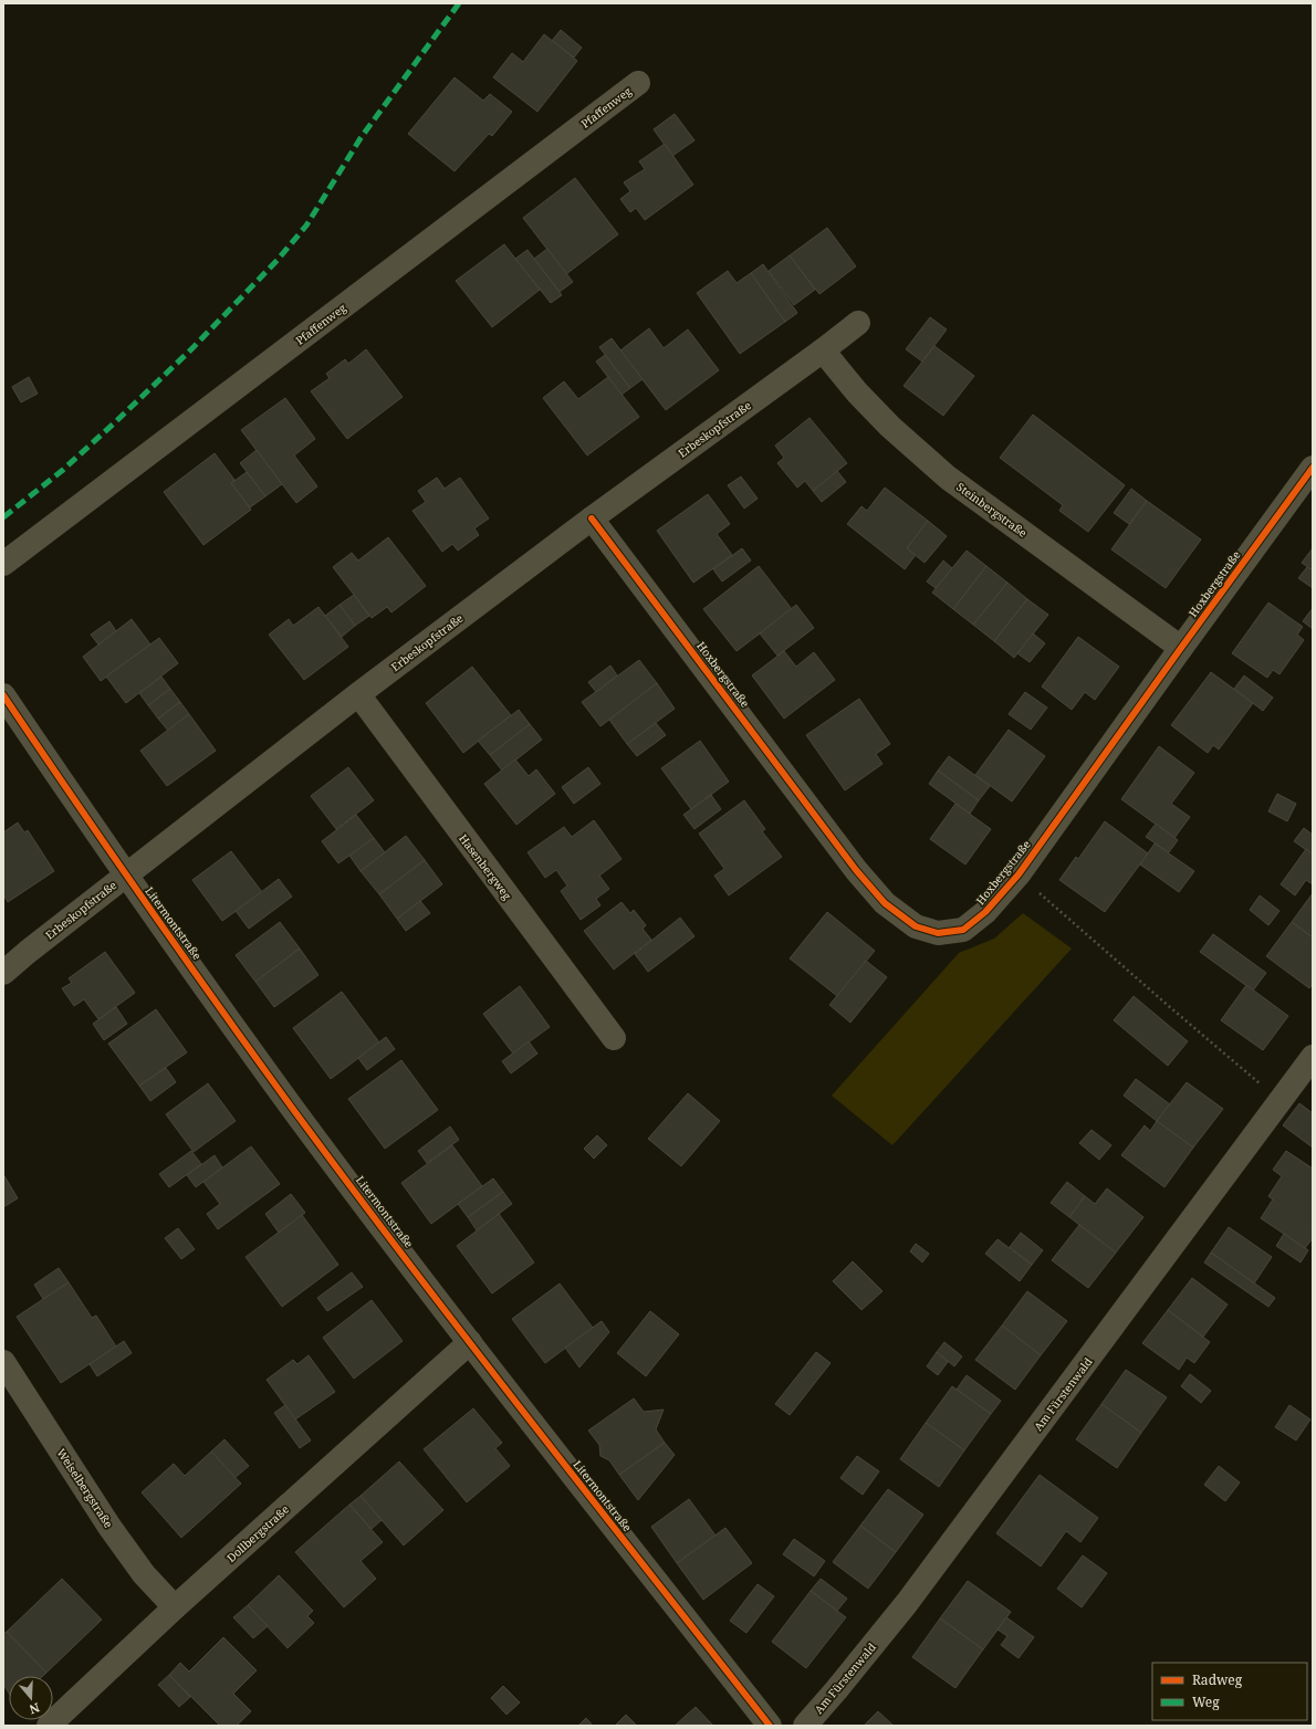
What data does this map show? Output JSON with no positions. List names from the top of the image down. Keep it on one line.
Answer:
{"streets":{"street":["Pfaffenweg","Erbeskopfstraße","Steinbergstraße","Hoxbergstraße","Hasenbergweg","Litermontstraße","Am Fürstenwald","Weiselbergstraße","Dollbergstraße"]},"crossings":[["Erbeskopfstraße","Steinbergstraße"],["Erbeskopfstraße","Hoxbergstraße"],["Erbeskopfstraße","Hasenbergweg"],["Erbeskopfstraße","Litermontstraße"],["Steinbergstraße","Hoxbergstraße"],["Litermontstraße","Dollbergstraße"],["Weiselbergstraße","Dollbergstraße"]],"legend":["Radweg","Weg"],"north":"bottom"}
